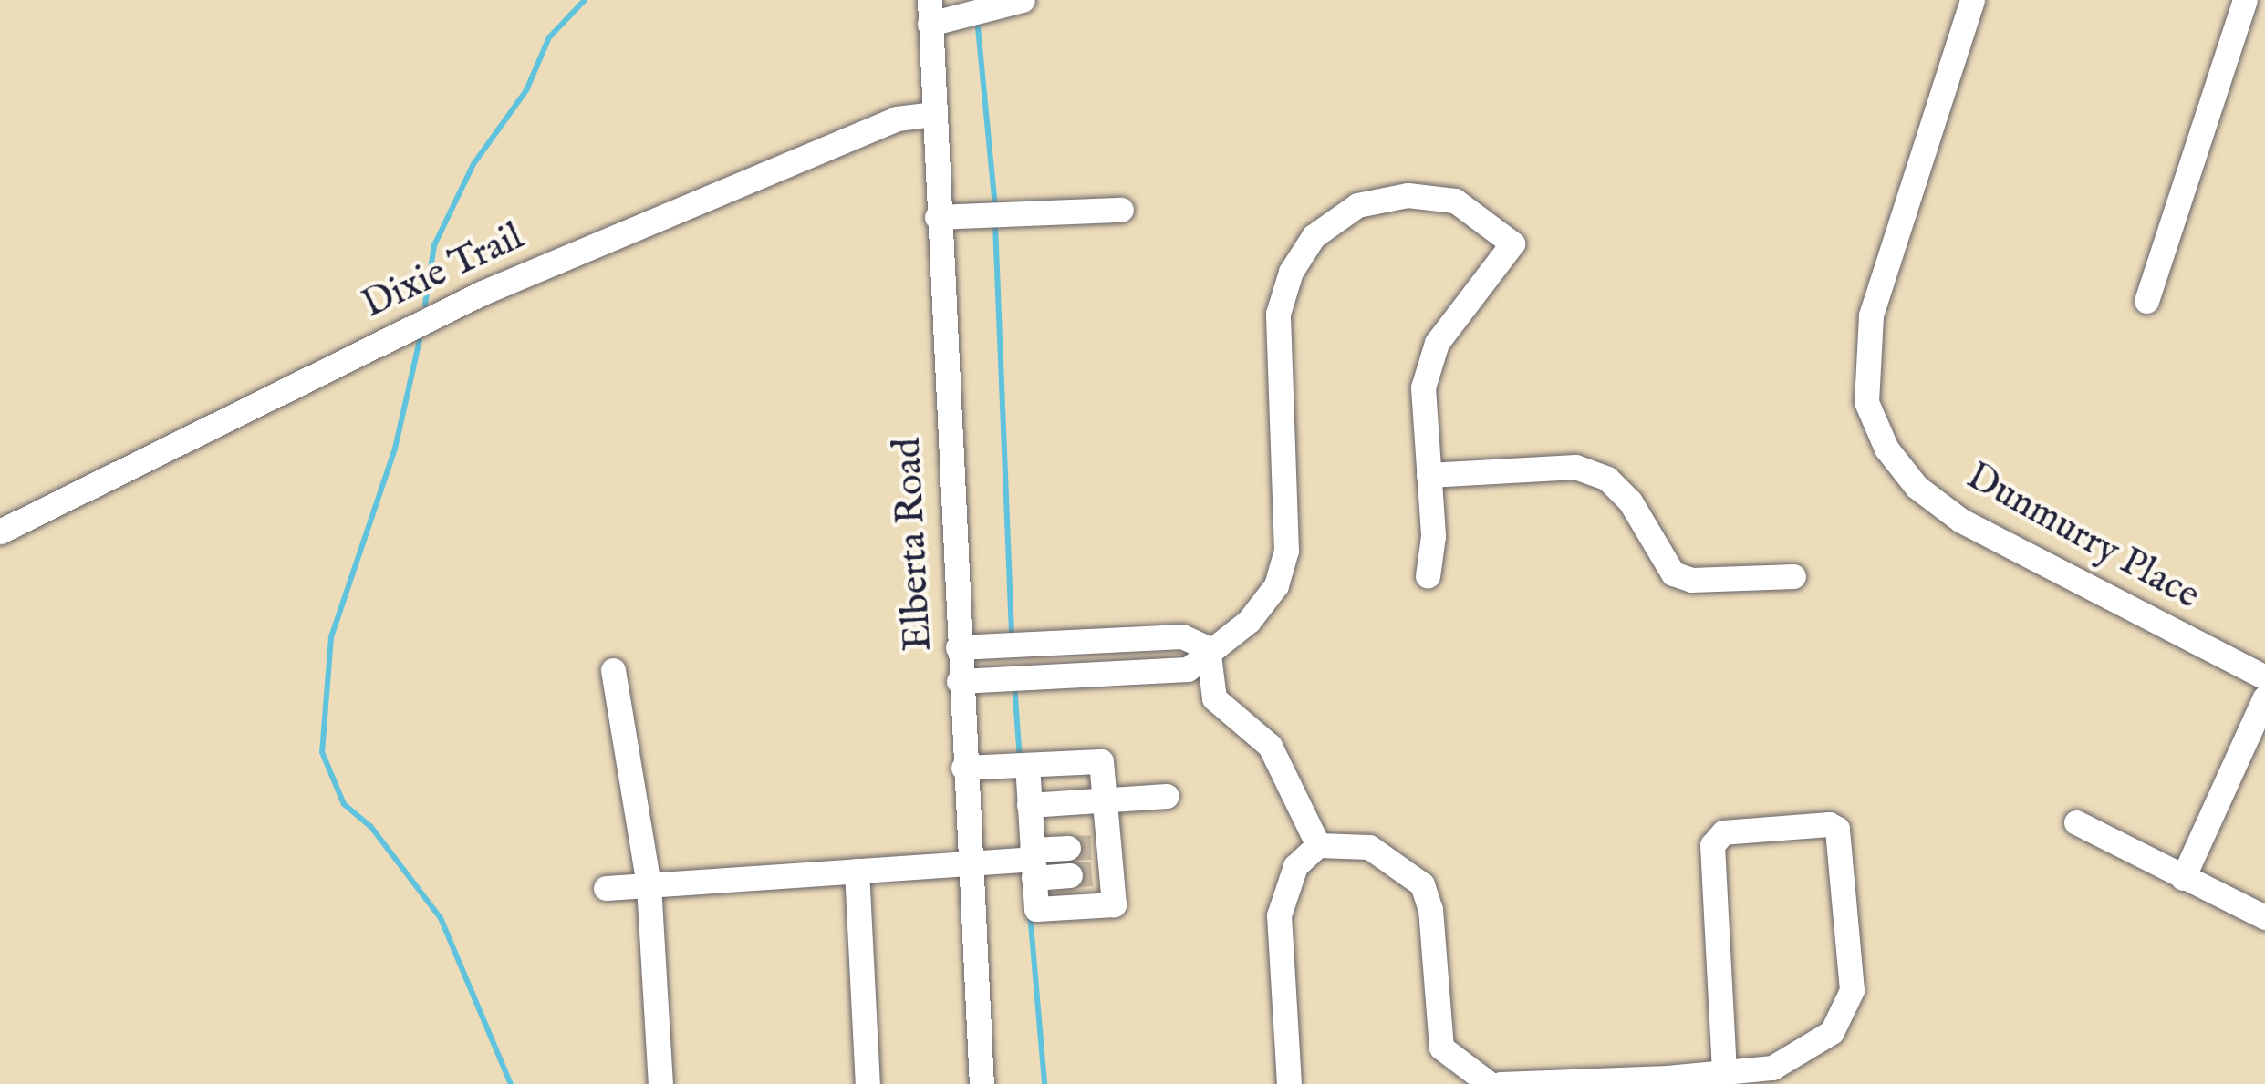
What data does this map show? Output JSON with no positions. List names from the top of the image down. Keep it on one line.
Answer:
{"streets":{"street":["Dixie Trail","Dunmurry Place","Elberta Road"]},"crossings":[["Dixie Trail","Elberta Road"]]}
